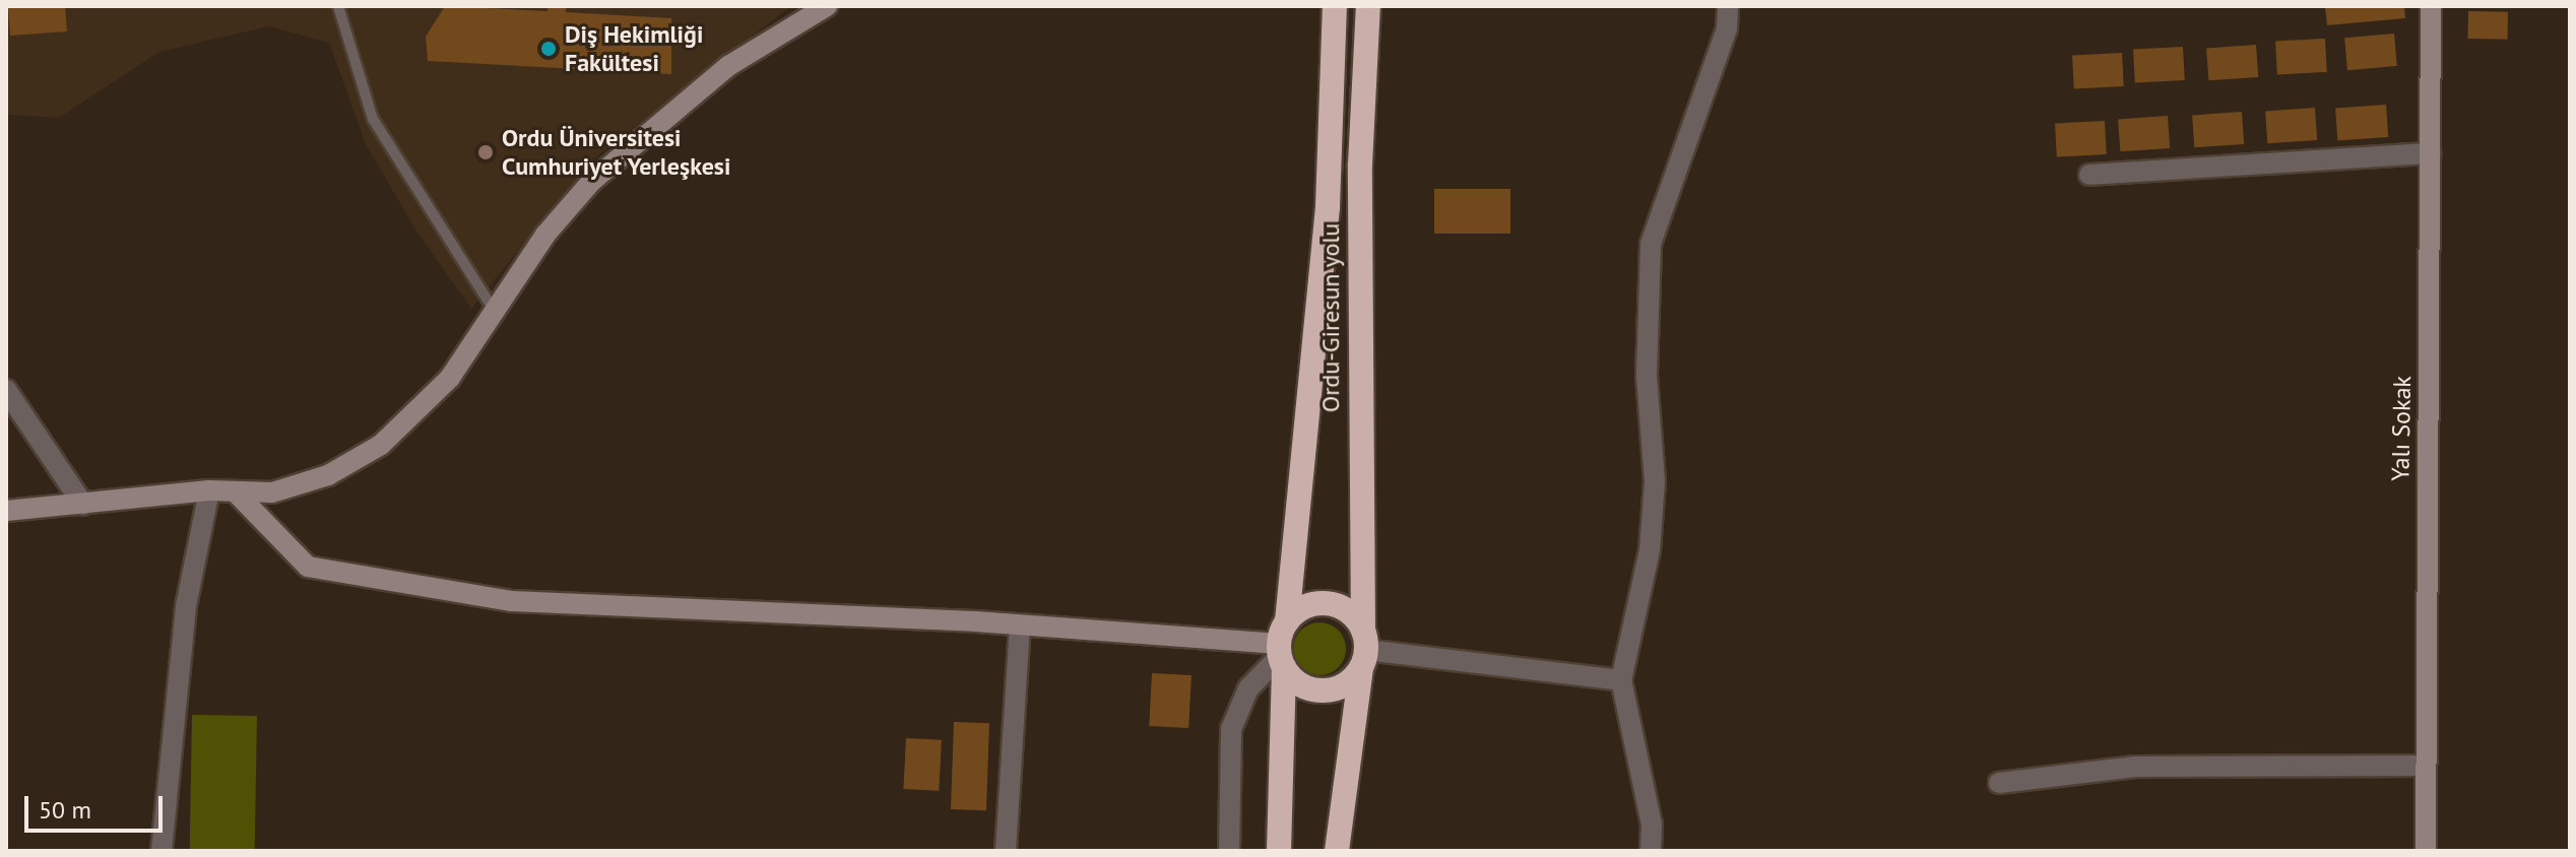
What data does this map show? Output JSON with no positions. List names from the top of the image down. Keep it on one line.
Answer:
{"streets":{"highway":["Ordu-Giresun yolu"],"street":["Yalı Sokak"]},"places":["Diş Hekimliği Fakültesi","Ordu Üniversitesi Cumhuriyet Yerleşkesi"],"scale_bar":"50 m"}
